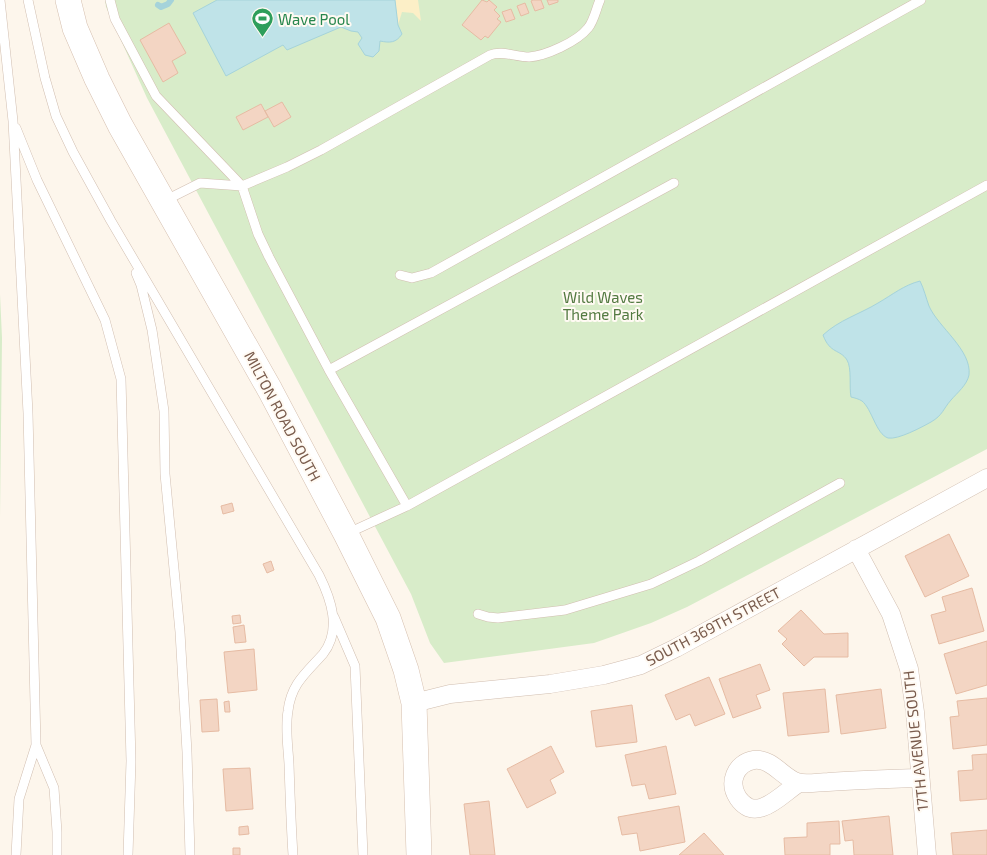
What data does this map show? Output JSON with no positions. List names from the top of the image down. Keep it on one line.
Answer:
{"streets":{"street":["MILTON ROAD SOUTH","SOUTH 369TH STREET","17TH AVENUE SOUTH"]},"crossings":[["MILTON ROAD SOUTH","SOUTH 369TH STREET"],["SOUTH 369TH STREET","17TH AVENUE SOUTH"]],"parks":["Wild Waves Theme Park"],"places":{"sports":["Wave Pool"]}}
